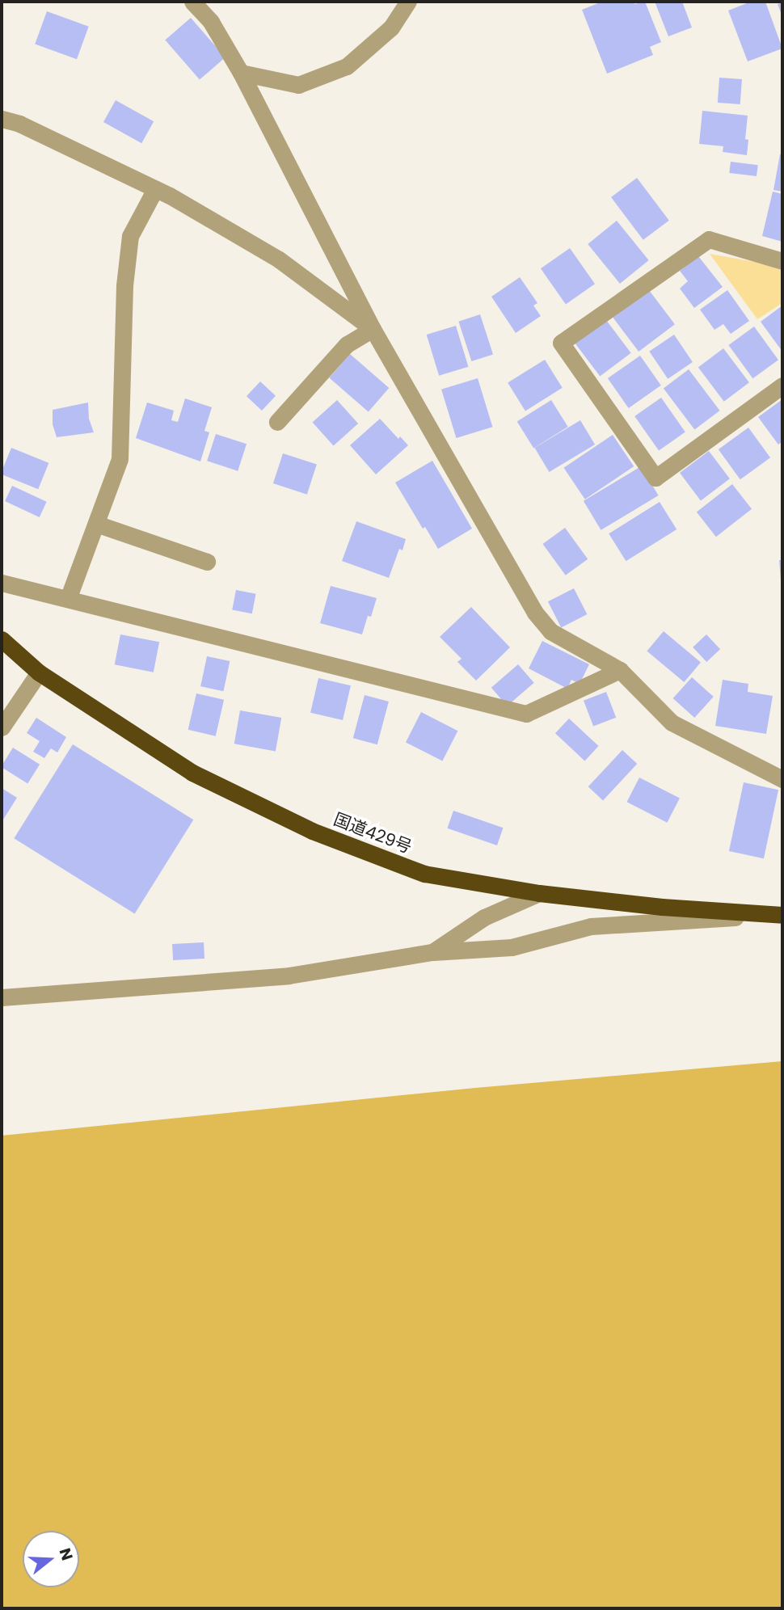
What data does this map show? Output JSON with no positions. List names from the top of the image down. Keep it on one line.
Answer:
{"streets":{"highway":["国道429号"]},"north":"right"}
